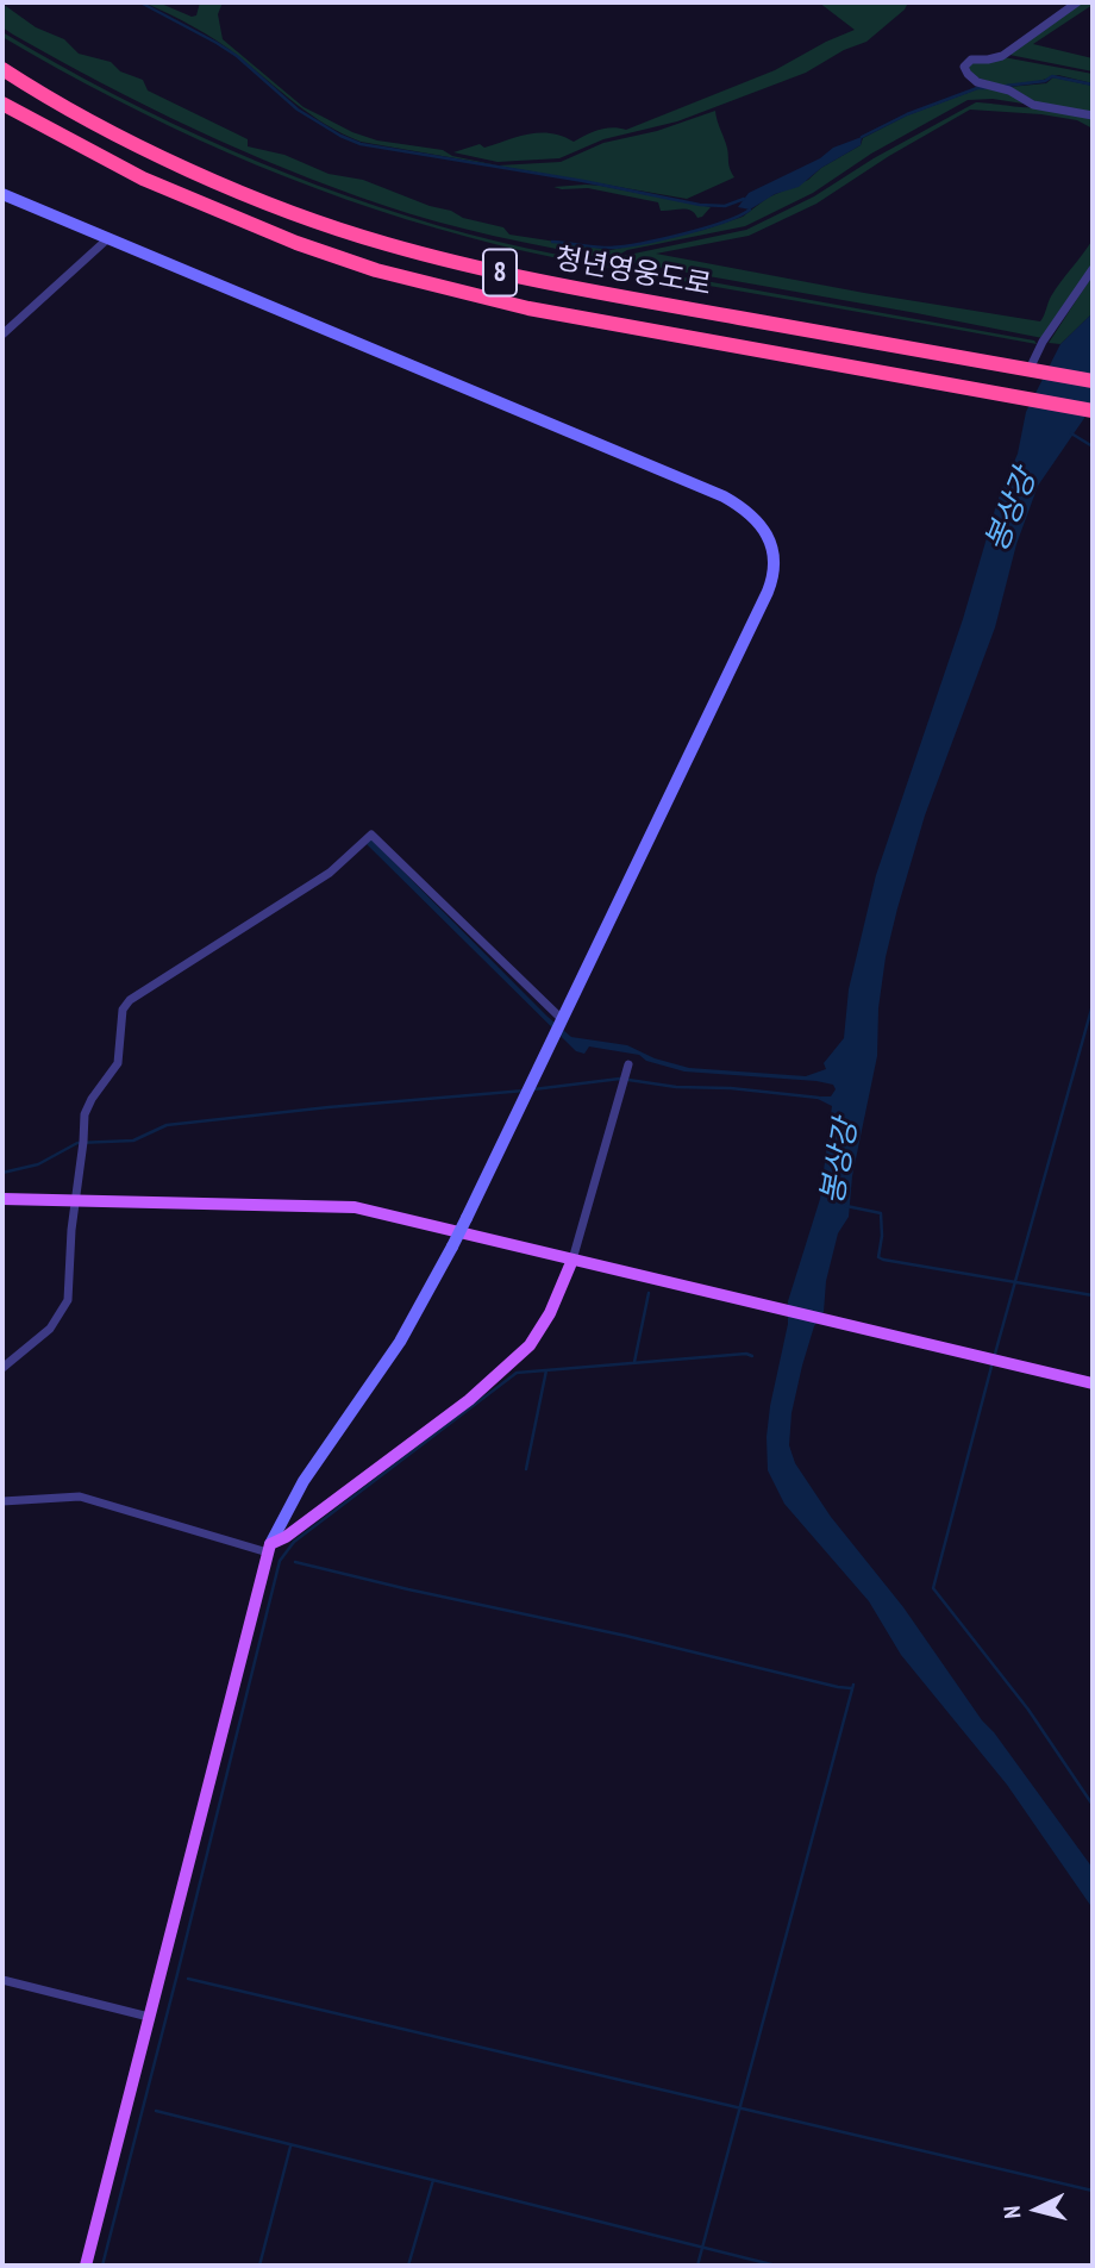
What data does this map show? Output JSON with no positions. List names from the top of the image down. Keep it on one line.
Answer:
{"streets":{"highway":["8","청년영웅도로"]},"water":["봉상강"],"north":"left"}
